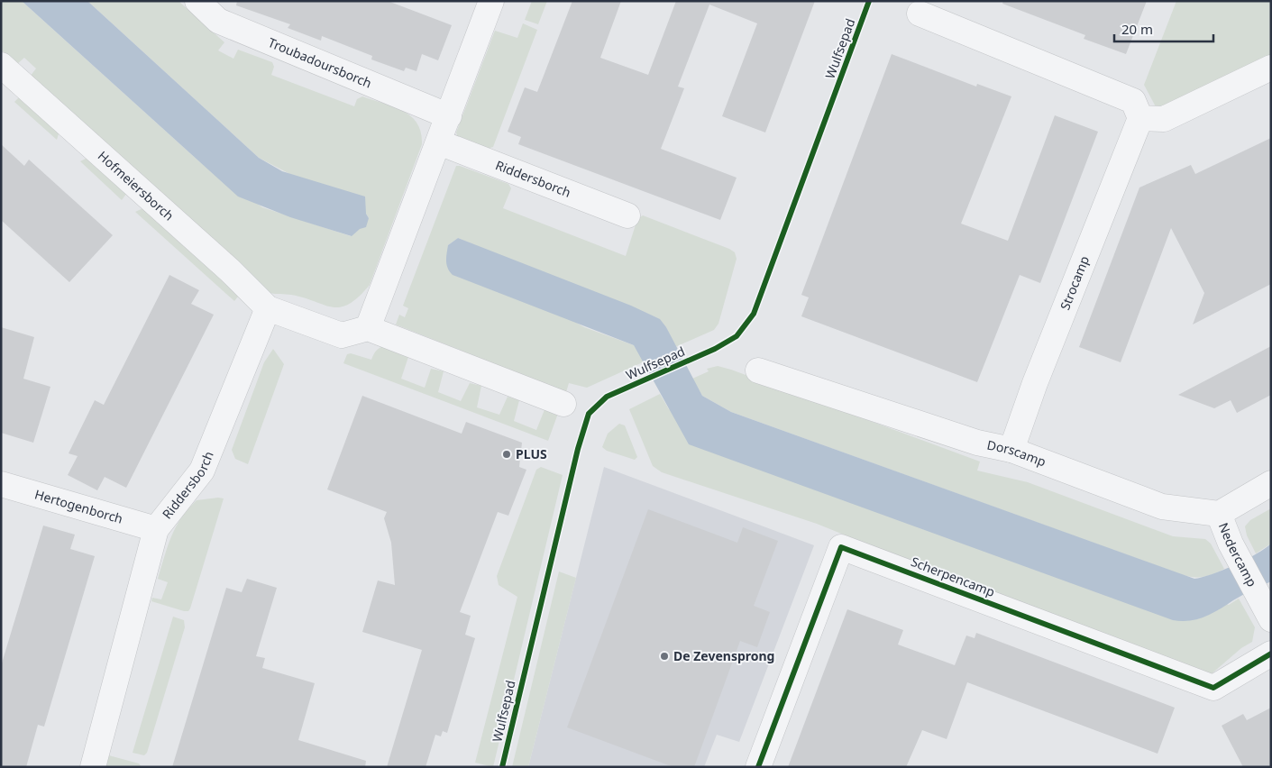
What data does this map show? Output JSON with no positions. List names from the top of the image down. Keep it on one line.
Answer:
{"streets":{"street":["Troubadoursborch","Riddersborch","Hofmeiersborch","Strocamp","Dorscamp","Hertogenborch","Nedercamp","Scherpencamp"],"cycle path":["Wulfsepad"]},"crossings":[["Riddersborch","Hofmeiersborch"],["Riddersborch","Hertogenborch"],["Strocamp","Dorscamp"],["Dorscamp","Nedercamp"]],"places":["PLUS","De Zevensprong"],"scale_bar":"20 m"}
